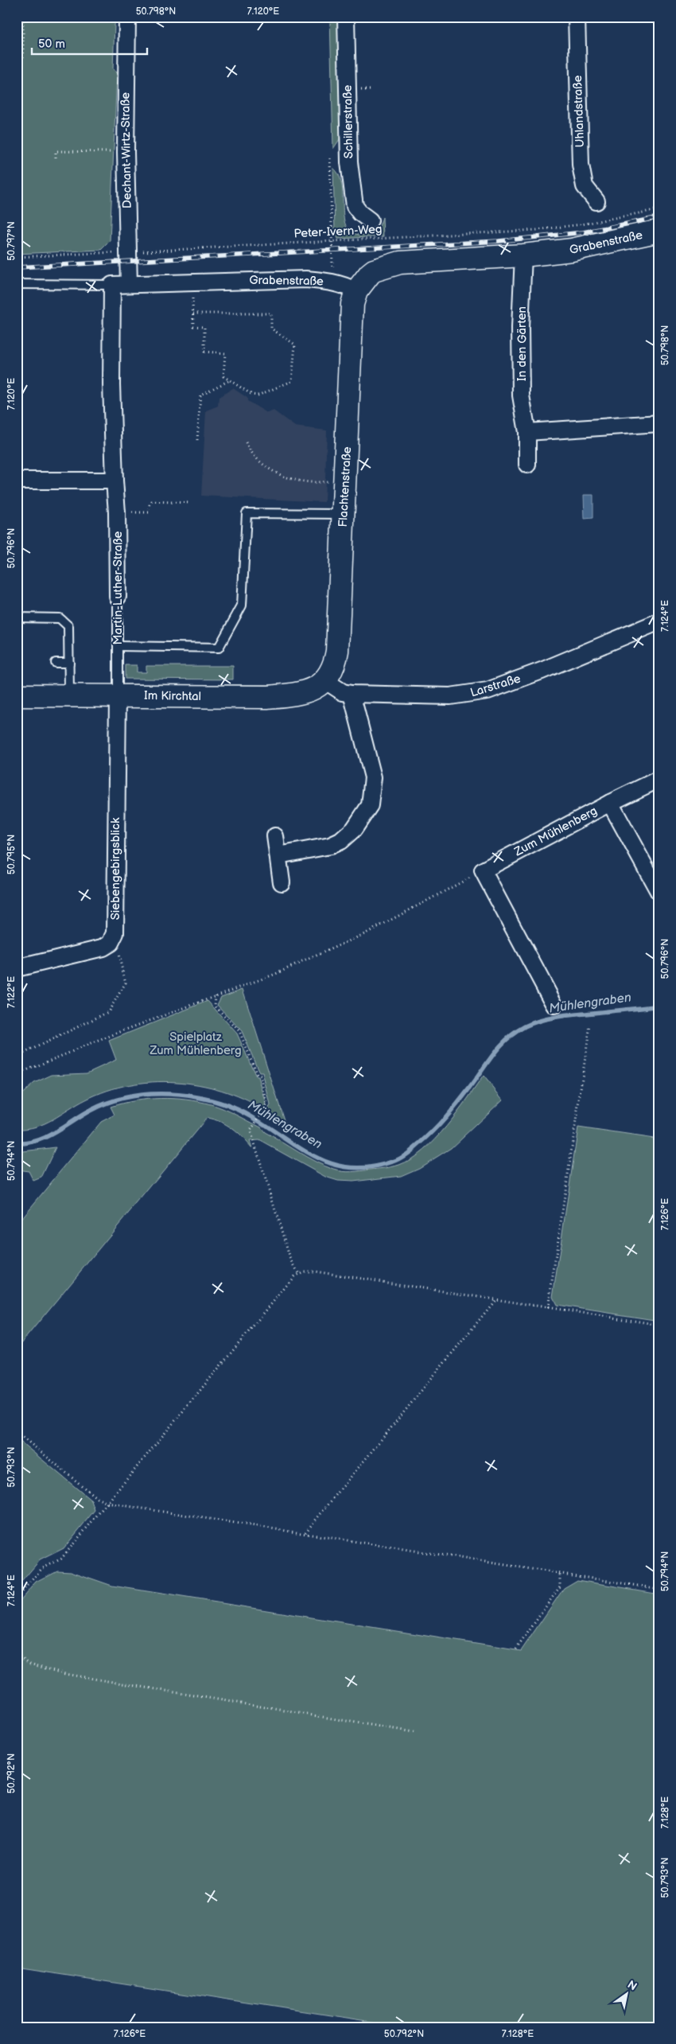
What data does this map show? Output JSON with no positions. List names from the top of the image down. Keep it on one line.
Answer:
{"streets":{"street":["Uhlandstraße","Schillerstraße","Dechant-Wirtz-Straße","Grabenstraße","In den Gärten","Flachtenstraße","Martin-Luther-Straße","Larstraße","Im Kirchtal","Zum Mühlenberg","Siebengebirgsblick"],"path":["Peter-Ivern-Weg"]},"crossings":[["Dechant-Wirtz-Straße","Peter-Ivern-Weg"],["Dechant-Wirtz-Straße","Grabenstraße"],["Grabenstraße","In den Gärten"],["Grabenstraße","Flachtenstraße"],["Grabenstraße","Martin-Luther-Straße"],["Flachtenstraße","Larstraße"],["Flachtenstraße","Im Kirchtal"],["Martin-Luther-Straße","Im Kirchtal"],["Martin-Luther-Straße","Siebengebirgsblick"],["Larstraße","Im Kirchtal"],["Im Kirchtal","Siebengebirgsblick"]],"water":["Mühlengraben"],"parks":["Spielplatz Zum Mühlenberg"],"scale_bar":"50 m","north":"top right","coordinates":["50.798°N","7.120°E","50.797°N","50.796°N","7.124°E","50.795°N","7.122°E","50.794°N","7.126°E","50.793°N","50.792°N","7.128°E"]}
